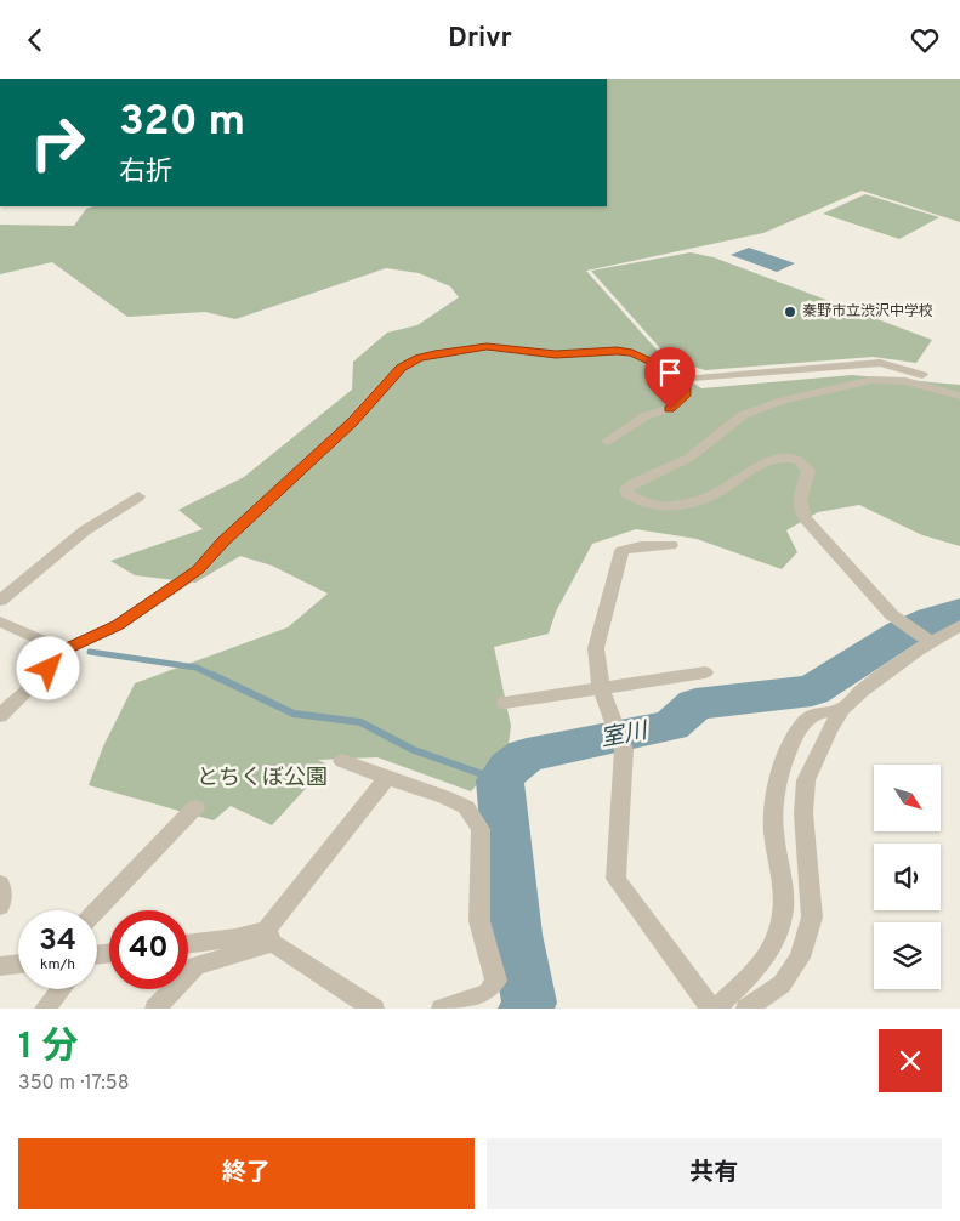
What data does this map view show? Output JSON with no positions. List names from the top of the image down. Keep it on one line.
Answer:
{"water":["室川"],"parks":["とちくぼ公園"],"places":["秦野市立渋沢中学校"],"north":"bottom right","page":{"header":"Drivr","turn":["320 m","右折"],"speed":"34 km/h","limit":"40","heading":["1 分","350 m · 17:58"],"buttons":["終了","共有"]}}
